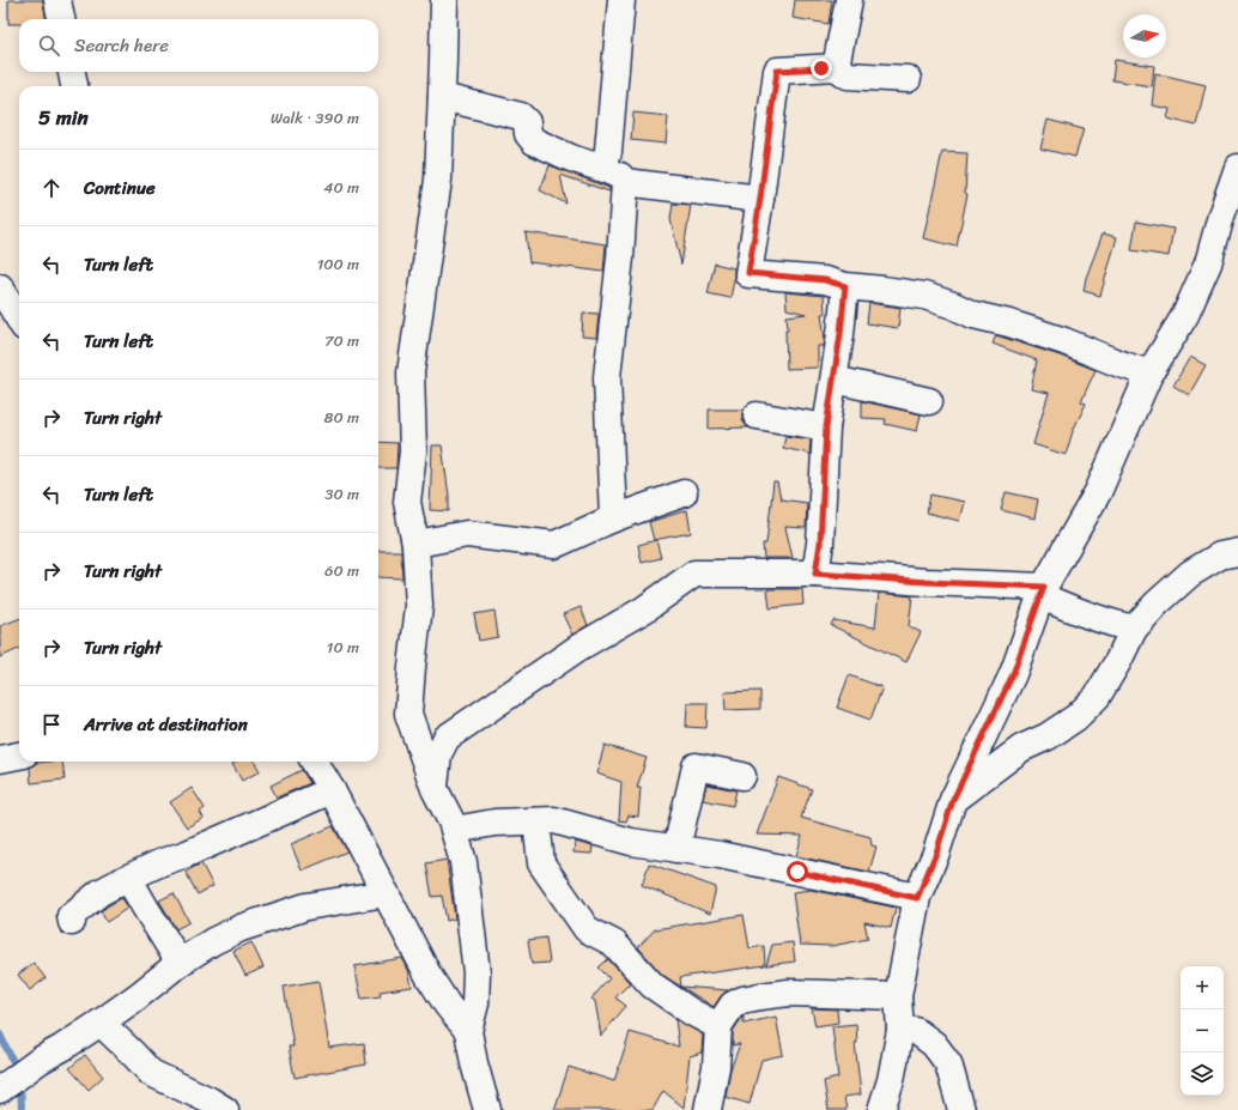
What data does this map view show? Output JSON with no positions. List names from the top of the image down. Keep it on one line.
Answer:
{"north":"right","page":{"search":"Search here","heading":["5 min","Walk · 390 m"],"list":[["Continue","40 m"],["Turn left","100 m"],["Turn left","70 m"],["Turn right","80 m"],["Turn left","30 m"],["Turn right","60 m"],["Turn right","10 m"],"Arrive at destination"],"map_buttons":["+","−"]}}
